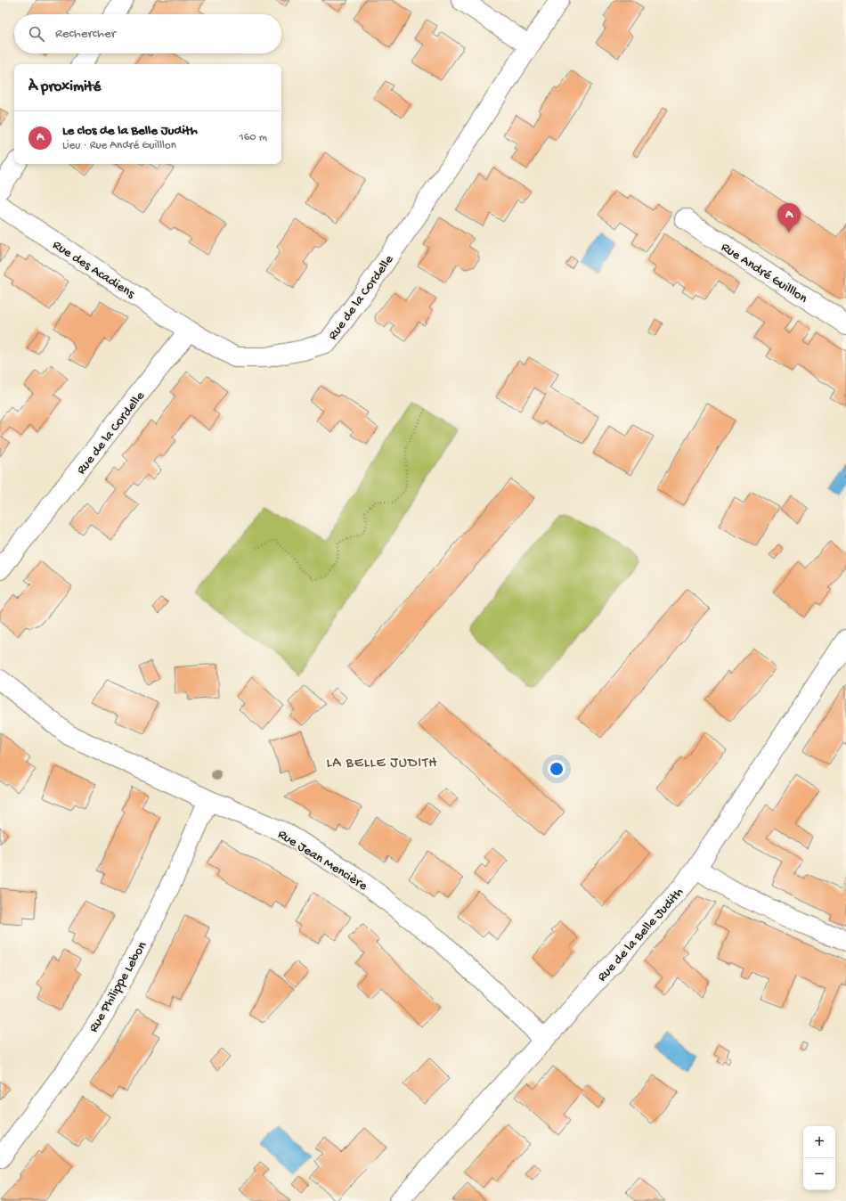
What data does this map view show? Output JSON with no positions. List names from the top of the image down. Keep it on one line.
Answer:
{"streets":{"street":["Rue des Acadiens","Rue André Guilllon","Rue de la Cordelle","Rue Jean Mencière","Rue de la Belle Judith","Rue Philippe Lebon"]},"crossings":[["Rue des Acadiens","Rue de la Cordelle"],["Rue Jean Mencière","Rue de la Belle Judith"],["Rue Jean Mencière","Rue Philippe Lebon"]],"districts":["LA BELLE JUDITH"],"page":{"search":"Rechercher","heading":"À proximité","list":[{"mark":"A","name":"Le clos de la Belle Judith","note":"Lieu · Rue André Guilllon","value":"160 m"}],"pins":"A","map_buttons":["+","−"]}}
